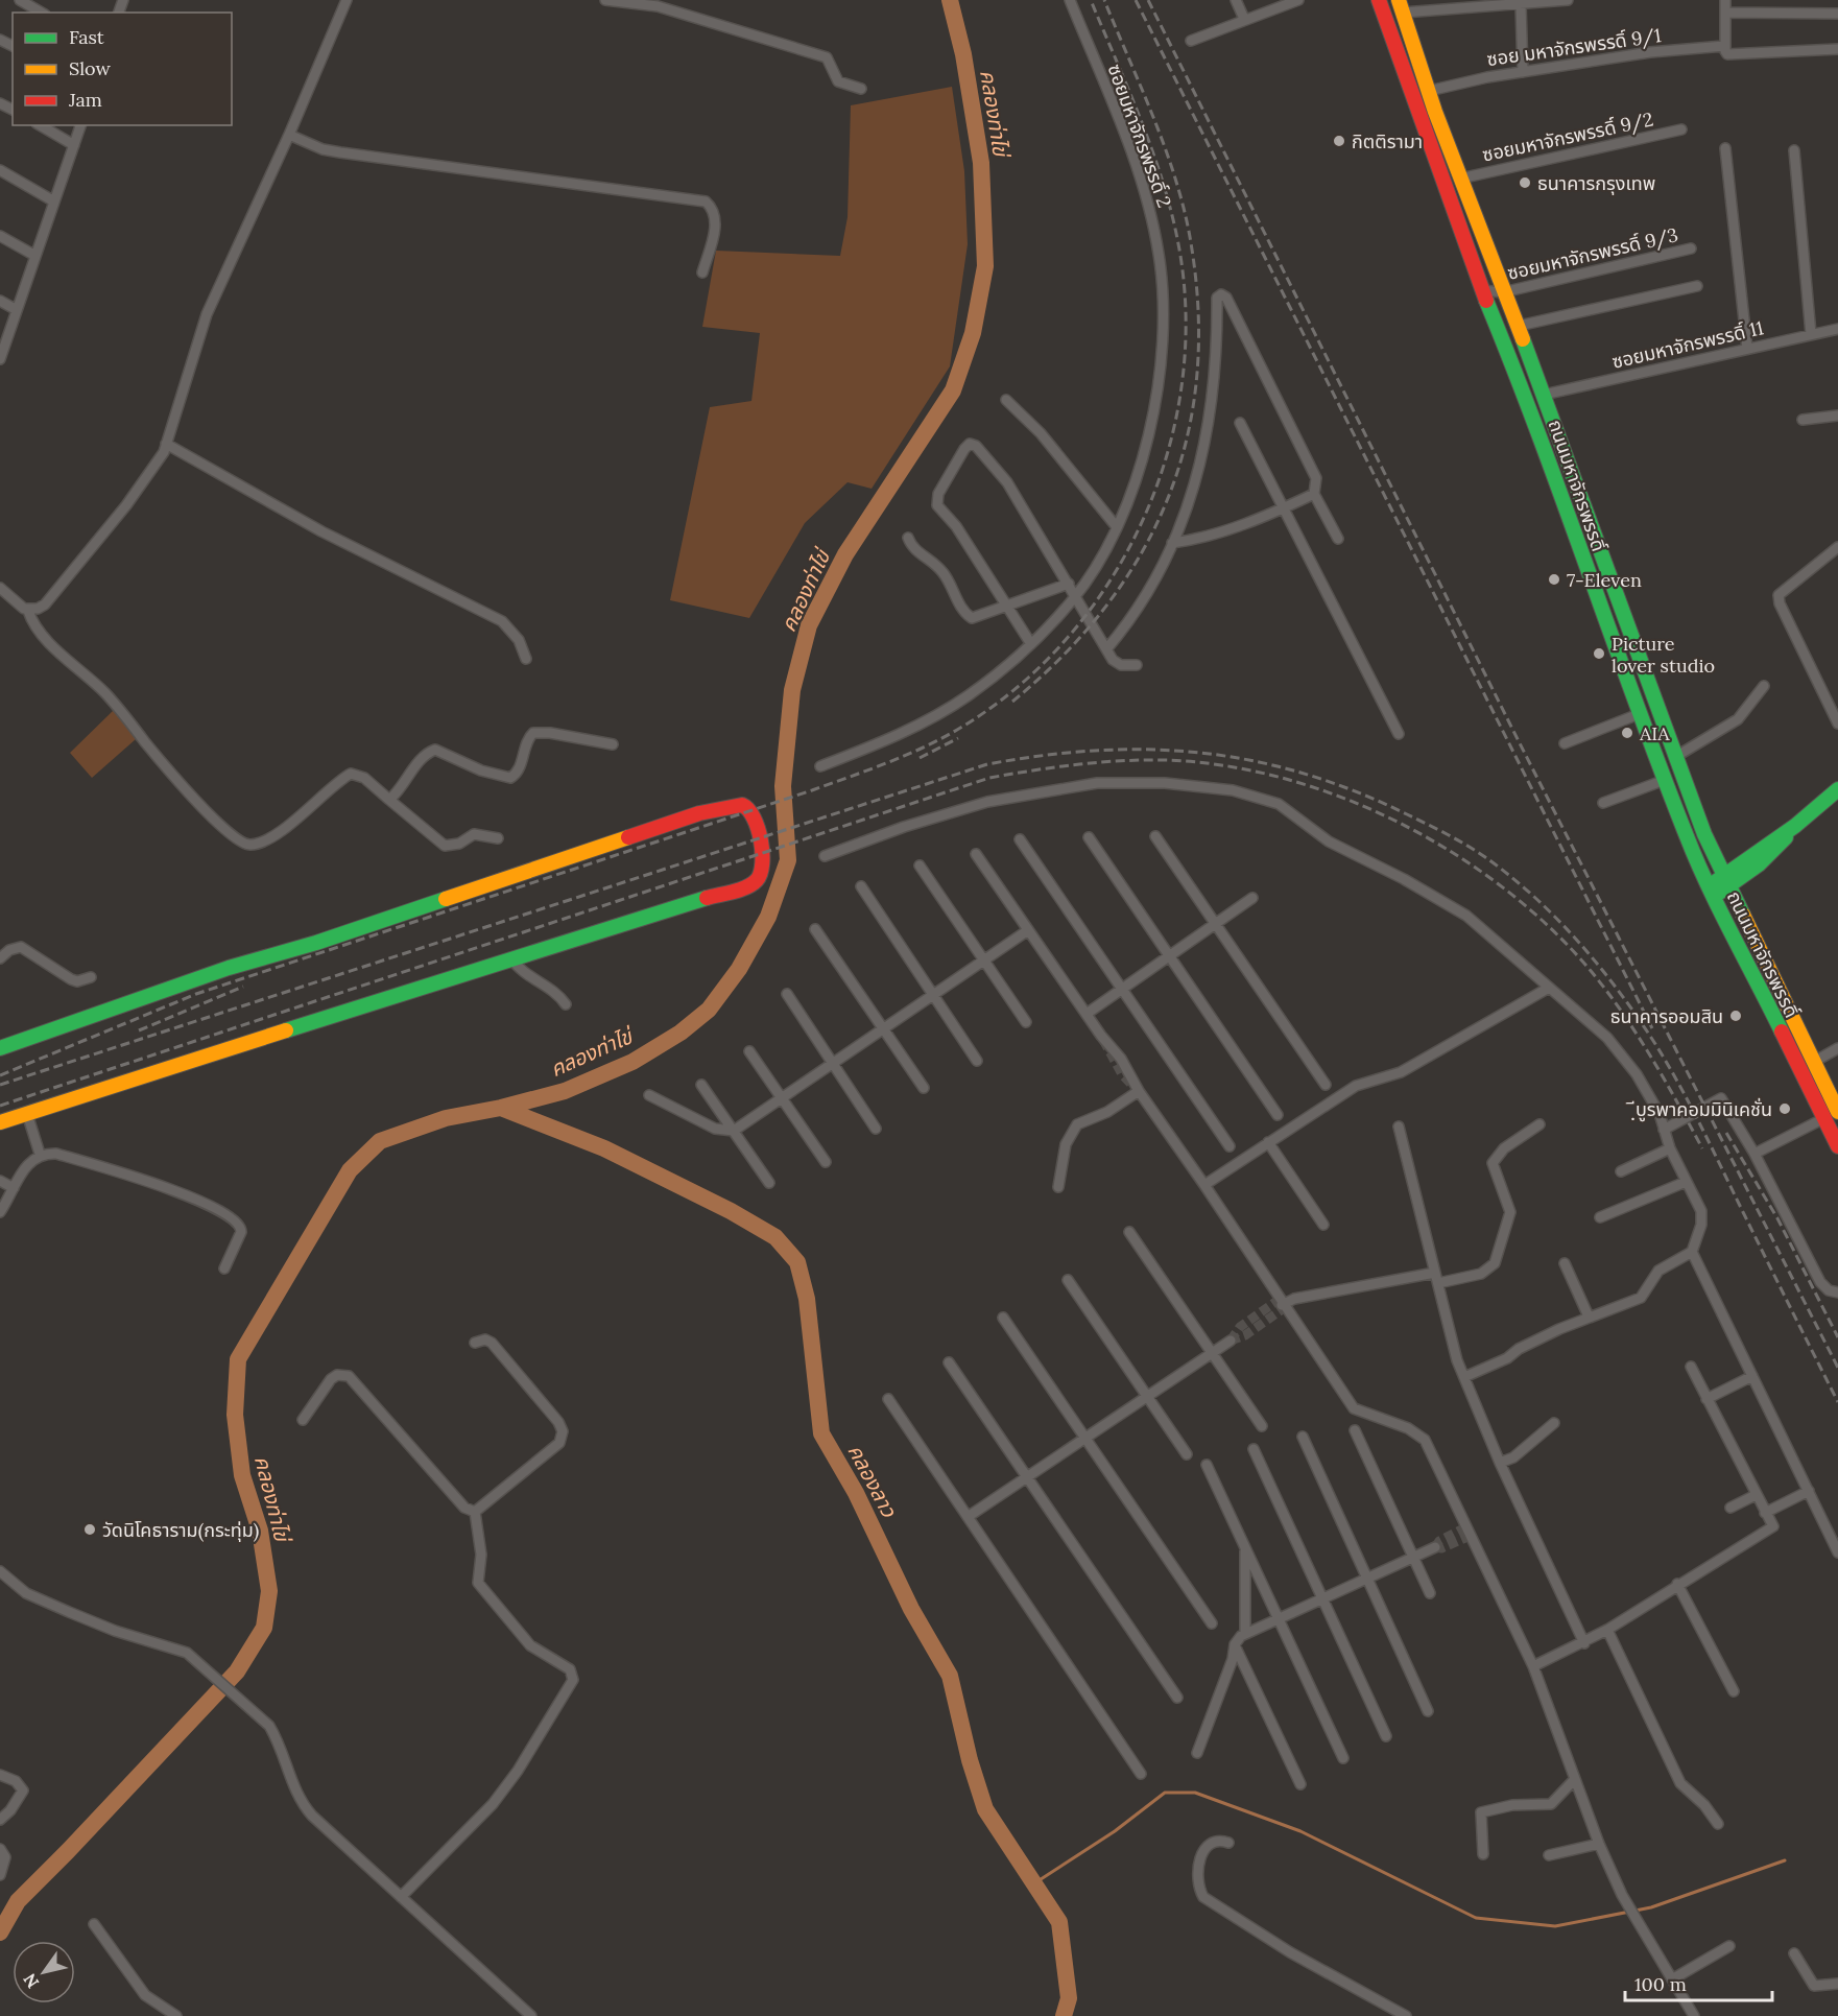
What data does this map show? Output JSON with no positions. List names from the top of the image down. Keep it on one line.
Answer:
{"streets":{"main road":["ถนนมหาจักรพรรดิ์"],"street":["ซอย มหาจักรพรรดิ์ 9/1","ซอยมหาจักรพรรดิ์ 2","ซอยมหาจักรพรรดิ์ 9/2","ซอยมหาจักรพรรดิ์ 9/3","ซอยมหาจักรพรรดิ์ 11"]},"crossings":[["ซอย มหาจักรพรรดิ์ 9/1","ถนนมหาจักรพรรดิ์"],["ซอยมหาจักรพรรดิ์ 9/2","ถนนมหาจักรพรรดิ์"],["ซอยมหาจักรพรรดิ์ 9/3","ถนนมหาจักรพรรดิ์"],["ซอยมหาจักรพรรดิ์ 11","ถนนมหาจักรพรรดิ์"]],"water":["คลองท่าไข่","คลองลาว"],"places":["กิตติรามา","ธนาคารกรุงเทพ","7-Eleven","Picture lover studio","AIA","ธนาคารออมสิน","ฺีบูรพาคอมมินิเคชั่น","วัดนิโคธาราม(กระทุ่ม)"],"legend":["Fast","Slow","Jam"],"scale_bar":"100 m","north":"bottom left"}
